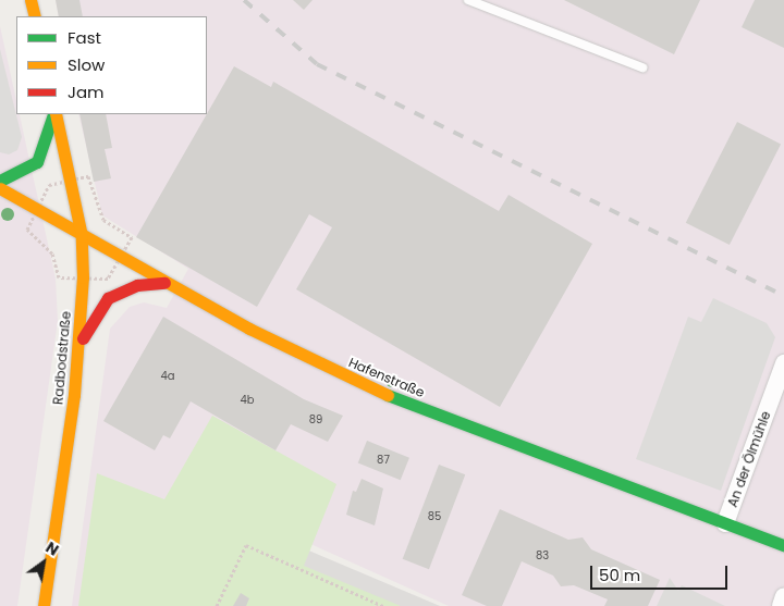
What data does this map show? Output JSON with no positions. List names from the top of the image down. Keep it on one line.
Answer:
{"streets":{"street":["Radbodstraße","Hafenstraße","An der Ölmühle"]},"crossings":[["Radbodstraße","Hafenstraße"],["Hafenstraße","An der Ölmühle"]],"house_numbers":["4a","4b","89","87","85","83"],"legend":["Fast","Slow","Jam"],"scale_bar":"50 m","north":"top right"}
